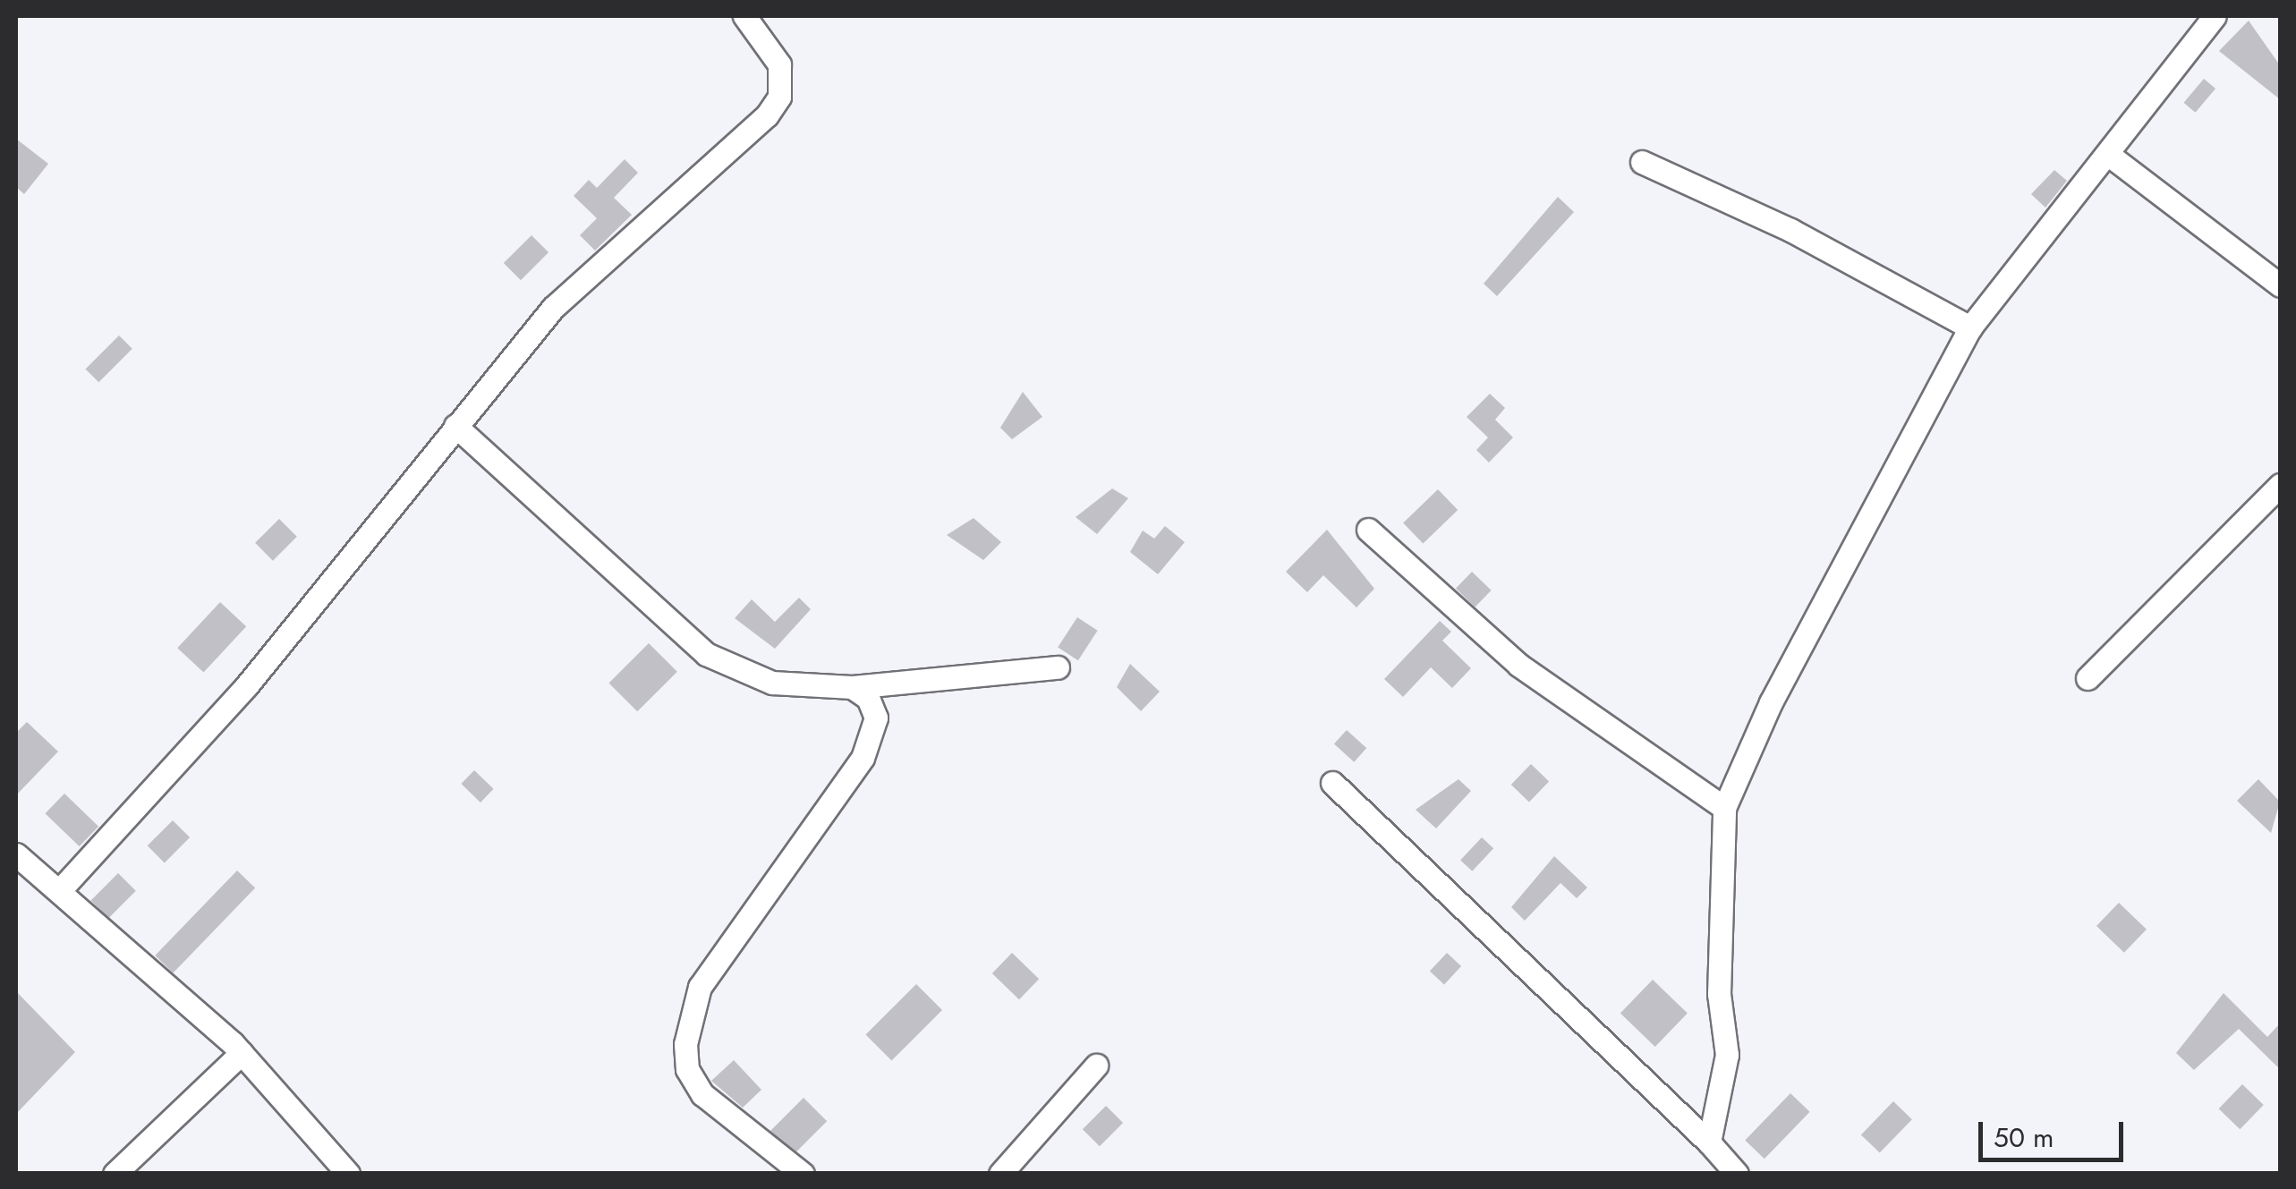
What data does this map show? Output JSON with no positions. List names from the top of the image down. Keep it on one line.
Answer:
{"scale_bar":"50 m"}
